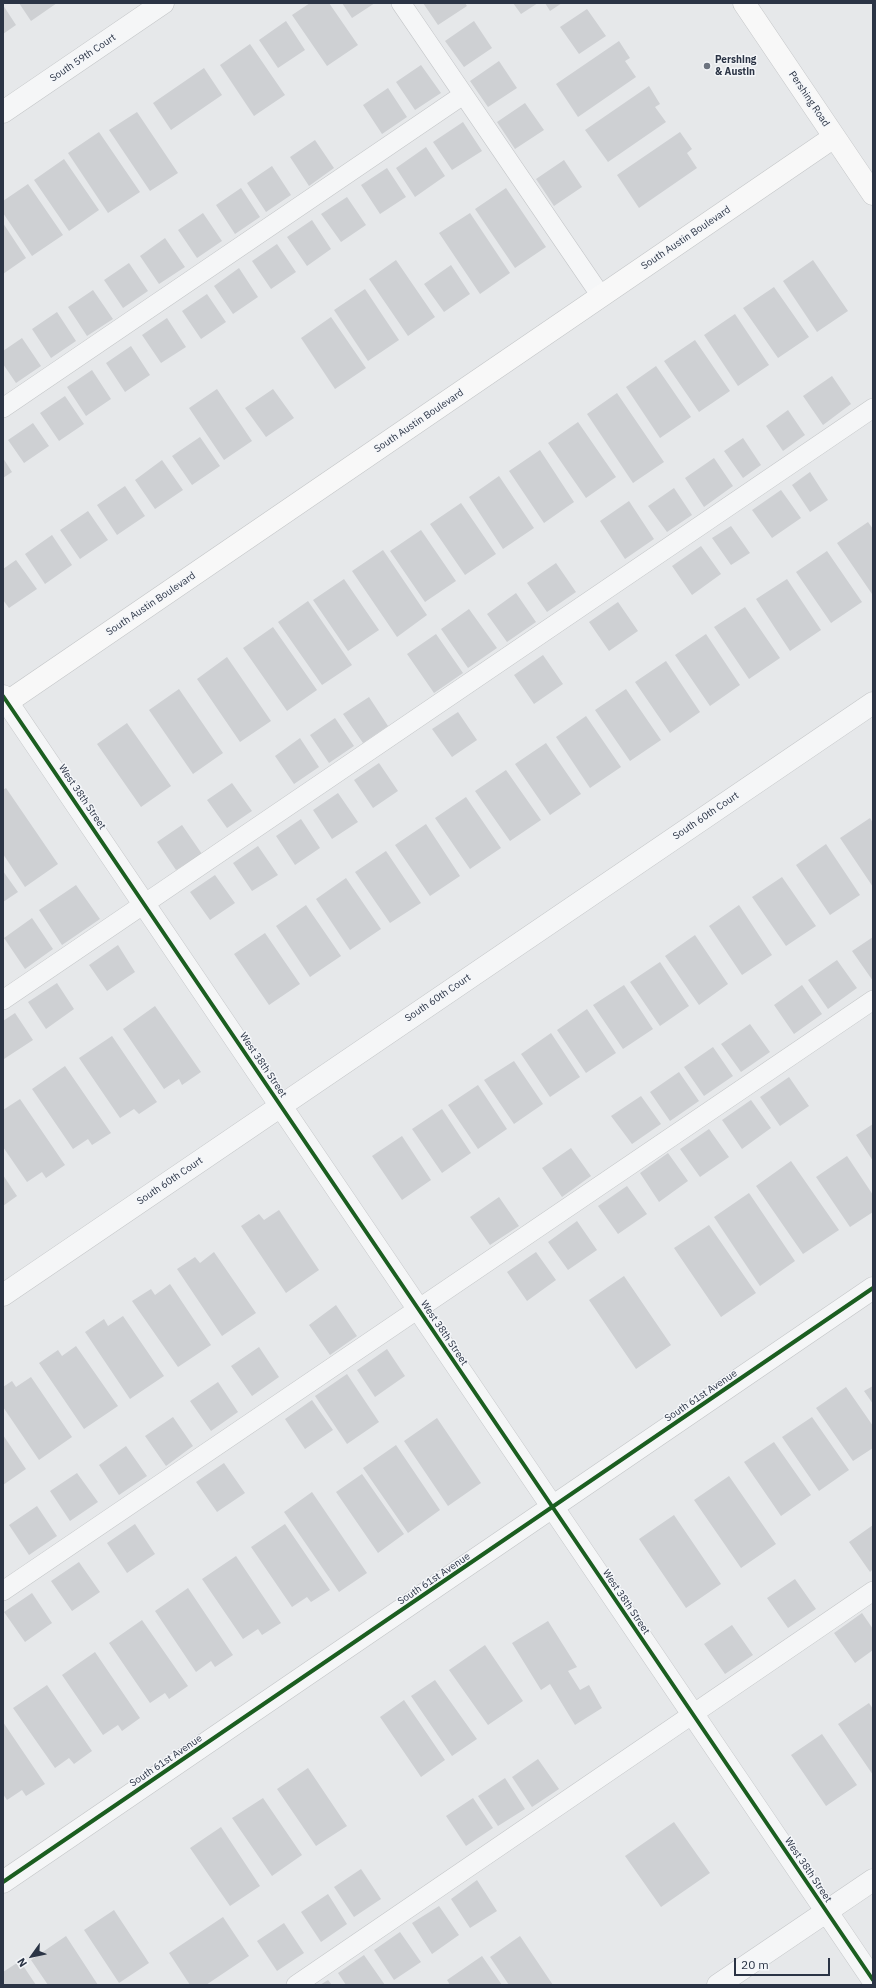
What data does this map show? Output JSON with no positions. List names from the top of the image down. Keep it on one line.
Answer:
{"streets":{"street":["South 59th Court","Pershing Road","South Austin Boulevard","West 38th Street","South 60th Court","South 61st Avenue"]},"crossings":[["Pershing Road","South Austin Boulevard"],["South Austin Boulevard","West 38th Street"],["West 38th Street","South 60th Court"],["West 38th Street","South 61st Avenue"]],"places":["Pershing & Austin"],"scale_bar":"20 m","north":"bottom left"}
